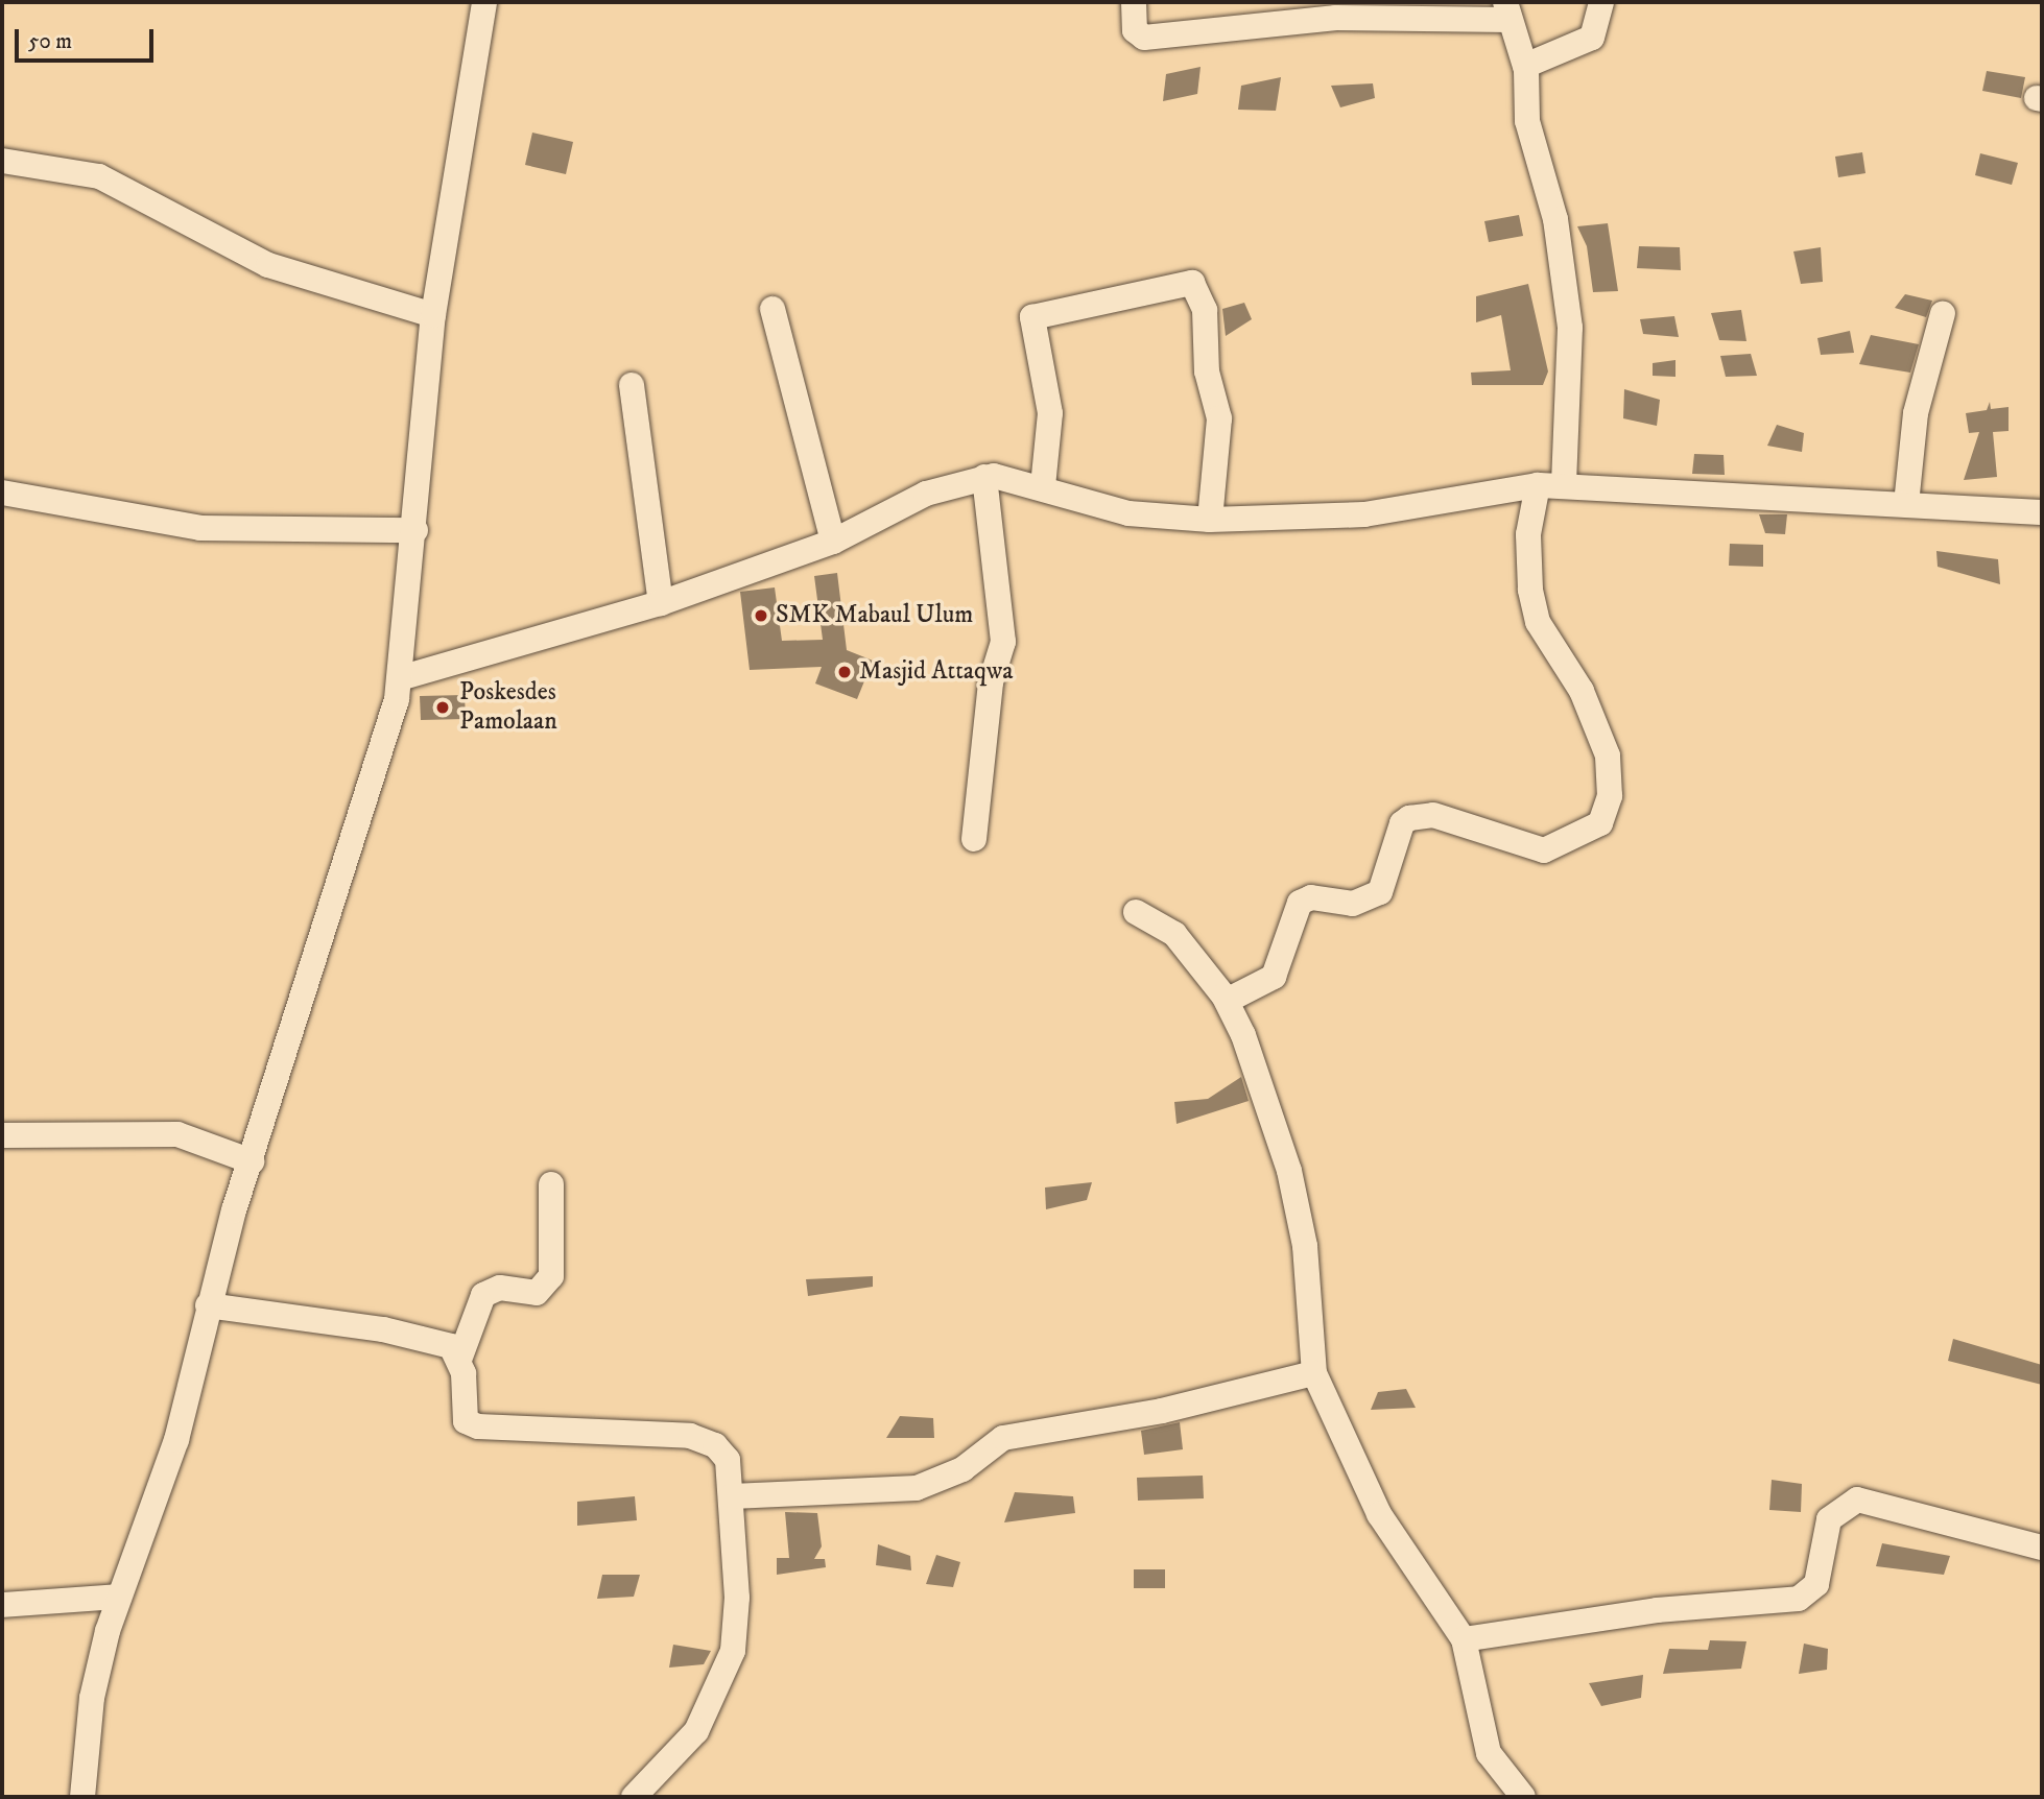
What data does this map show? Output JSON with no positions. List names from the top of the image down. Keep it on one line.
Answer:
{"places":["SMK Mabaul Ulum","Masjid Attaqwa","Poskesdes Pamolaan"],"scale_bar":"50 m"}
